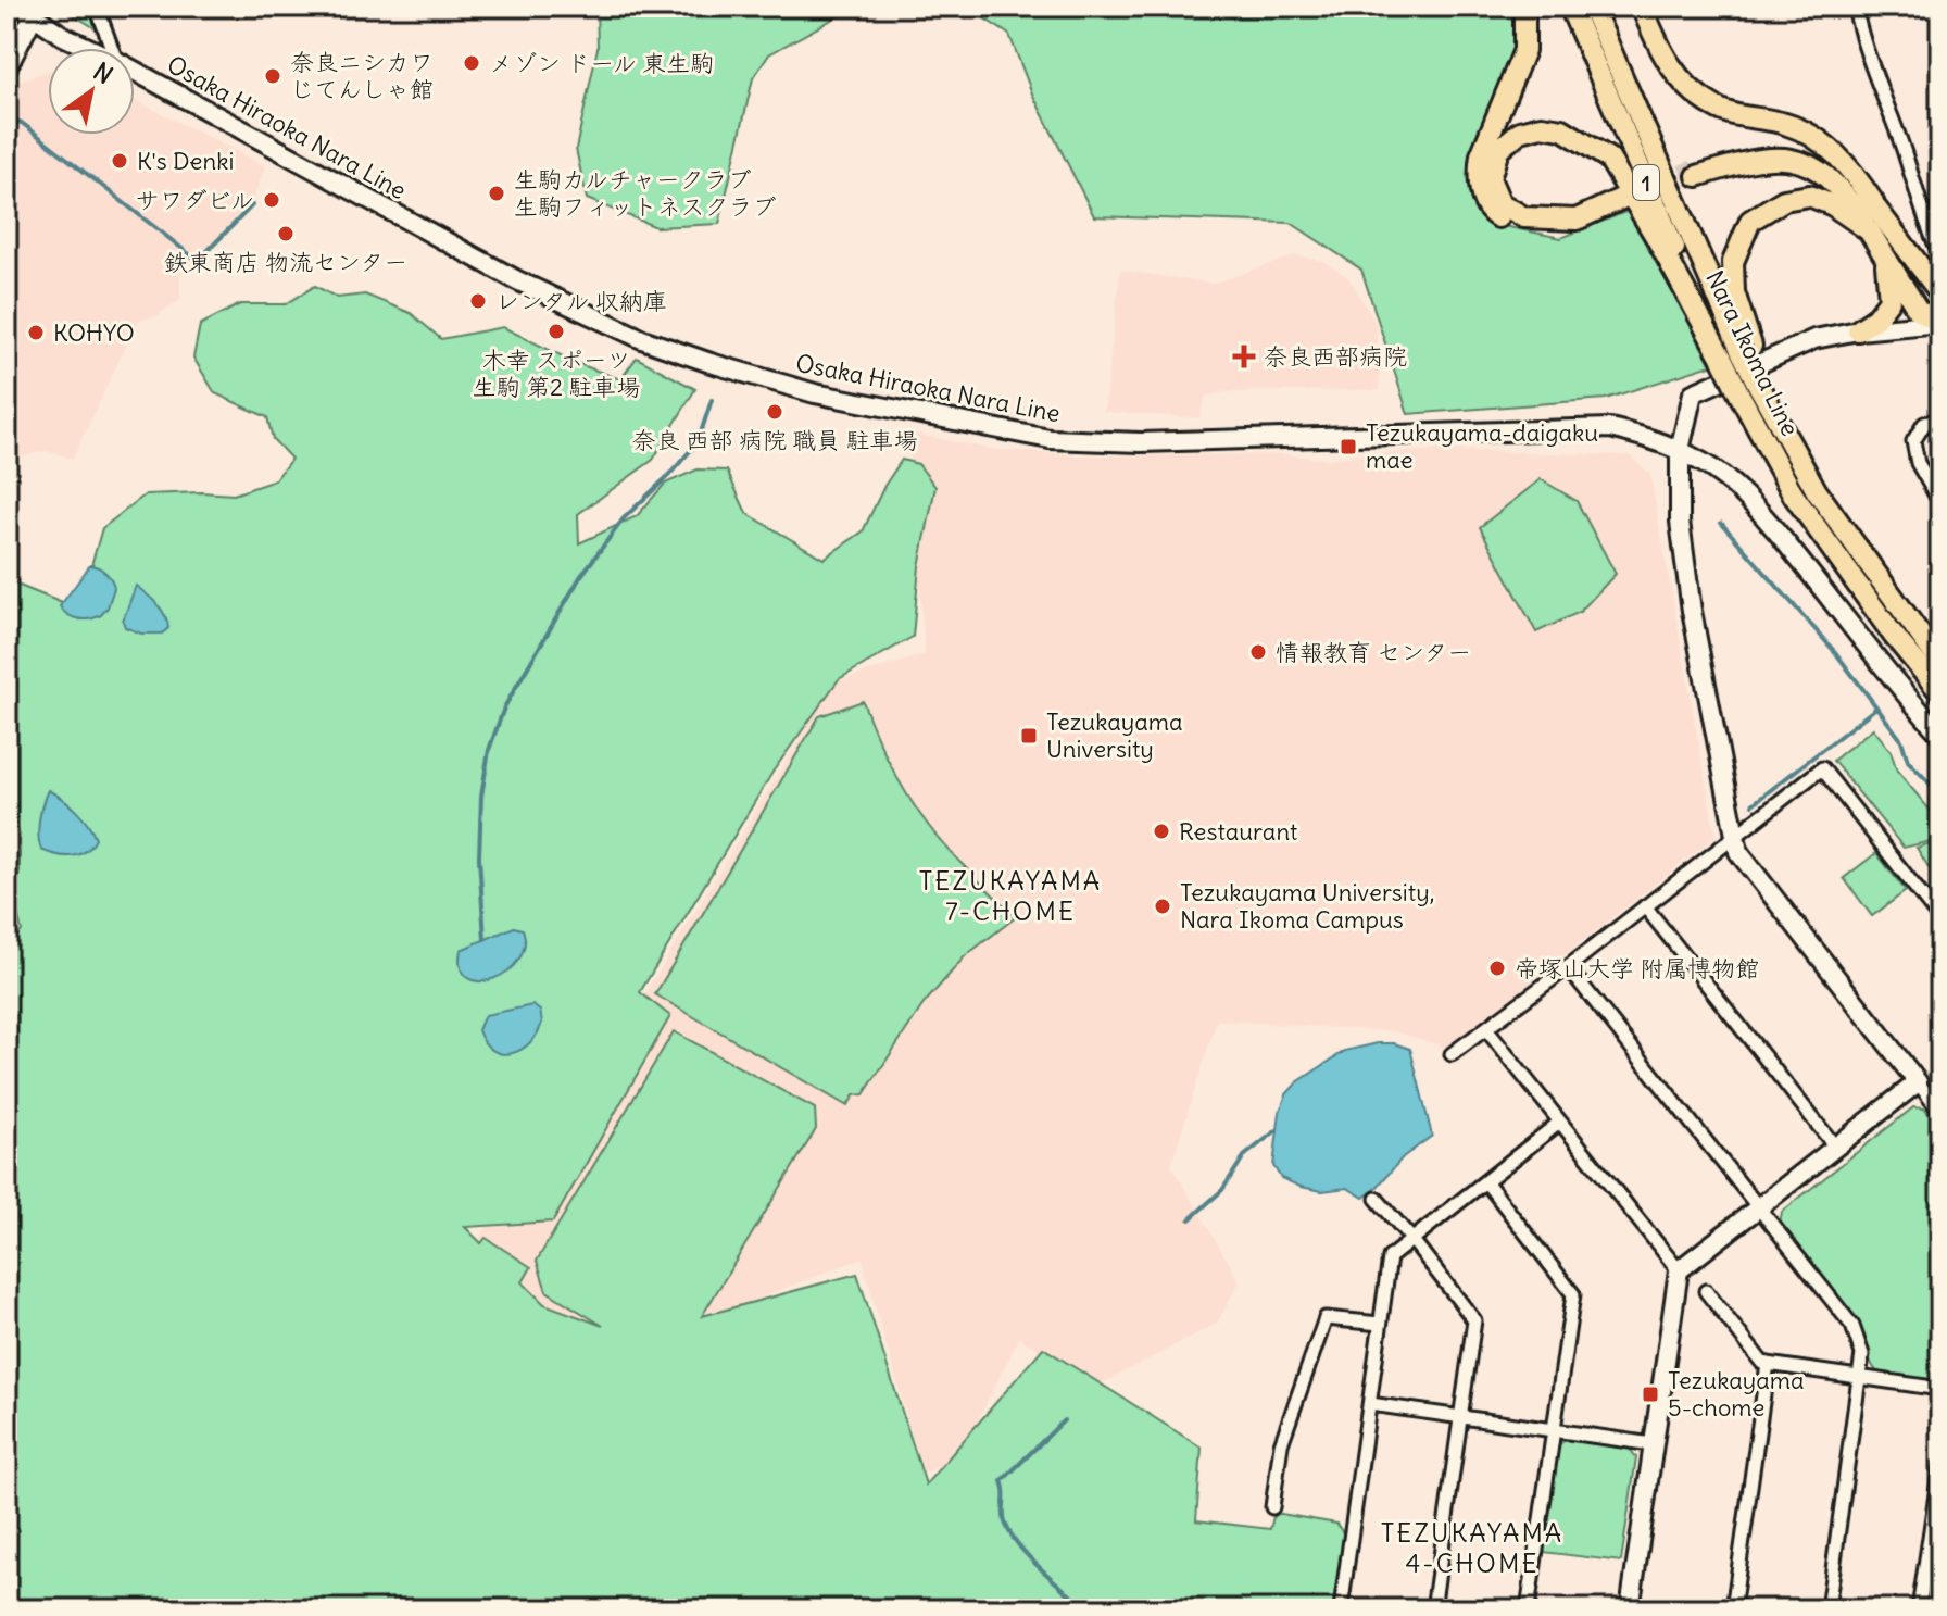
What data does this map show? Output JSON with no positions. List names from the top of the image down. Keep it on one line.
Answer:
{"streets":{"main road":["Osaka Hiraoka Nara Line","1","Nara Ikoma Line"]},"districts":["TEZUKAYAMA 7-CHOME","TEZUKAYAMA 4-CHOME"],"places":{"other":["メゾン ドール 東生駒","奈良ニシカワ じてんしゃ館","K's Denki","生駒カルチャークラブ 生駒フィットネスクラブ","サワダビル","鉄東商店 物流センター","レンタル 収納庫","木幸 スポーツ 生駒 第2 駐車場","KOHYO","奈良 西部 病院 職員 駐車場","情報教育 センター","Restaurant","Tezukayama University, Nara Ikoma Campus","帝塚山大学 附属博物館"],"health":["奈良西部病院"],"transit":["Tezukayama-daigaku mae","Tezukayama University","Tezukayama 5-chome"]},"north":"top right"}
